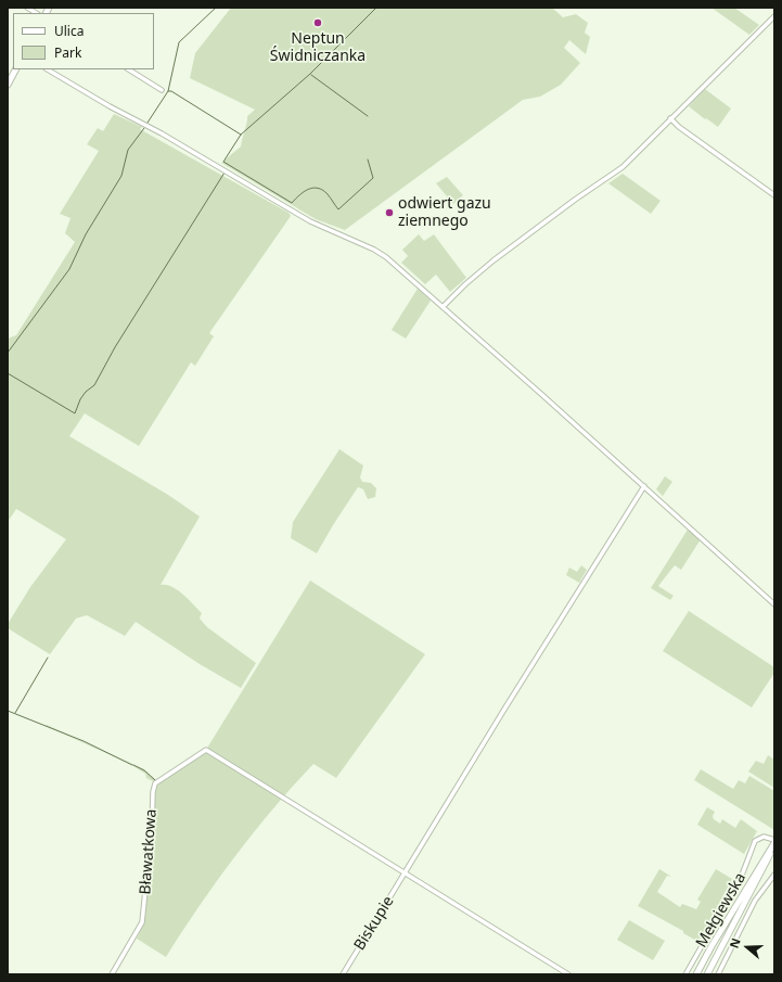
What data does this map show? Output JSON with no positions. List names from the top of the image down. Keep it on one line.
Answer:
{"streets":{"street":["Bławatkowa","Mełgiewska","Biskupie"]},"crossings":[["Bławatkowa","Biskupie"]],"places":["Neptun Świdniczanka","odwiert gazu ziemnego"],"legend":["Ulica","Park"],"north":"left"}
